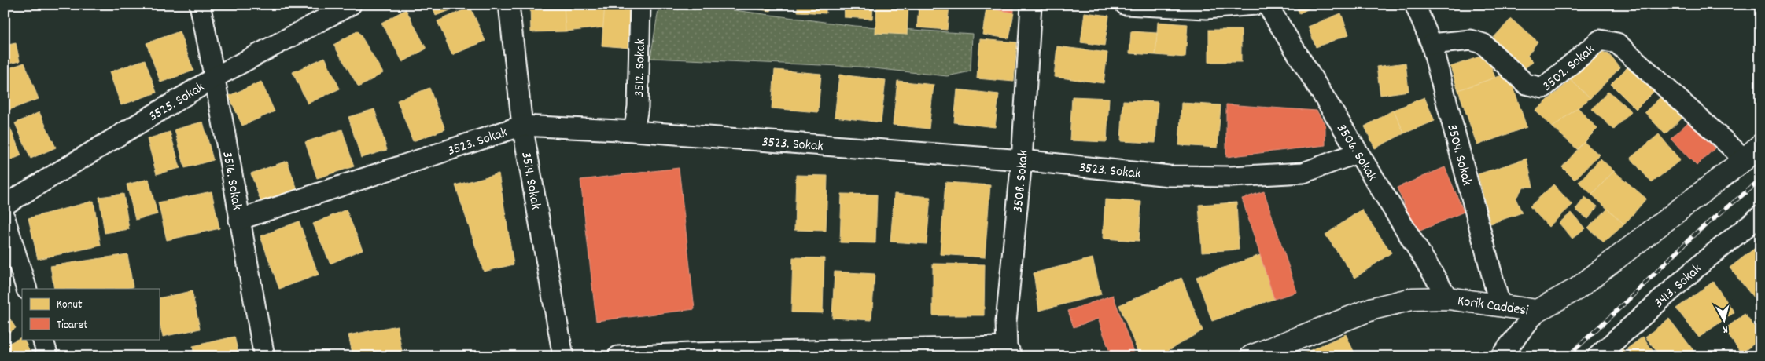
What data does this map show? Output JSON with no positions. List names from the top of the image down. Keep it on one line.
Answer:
{"streets":{"main road":["Korik Caddesi"],"street":["3502. Sokak","3512. Sokak","3525. Sokak","3523. Sokak","3506. Sokak","3504. Sokak","3516. Sokak","3514. Sokak","3508. Sokak","3413. Sokak"]},"crossings":[["3502. Sokak","3504. Sokak"],["3502. Sokak","Korik Caddesi"],["3512. Sokak","3523. Sokak"],["3525. Sokak","3516. Sokak"],["3523. Sokak","3506. Sokak"],["3523. Sokak","3516. Sokak"],["3523. Sokak","3514. Sokak"],["3523. Sokak","3508. Sokak"],["3506. Sokak","Korik Caddesi"],["3504. Sokak","Korik Caddesi"]],"legend":["Konut","Ticaret"],"north":"bottom"}
